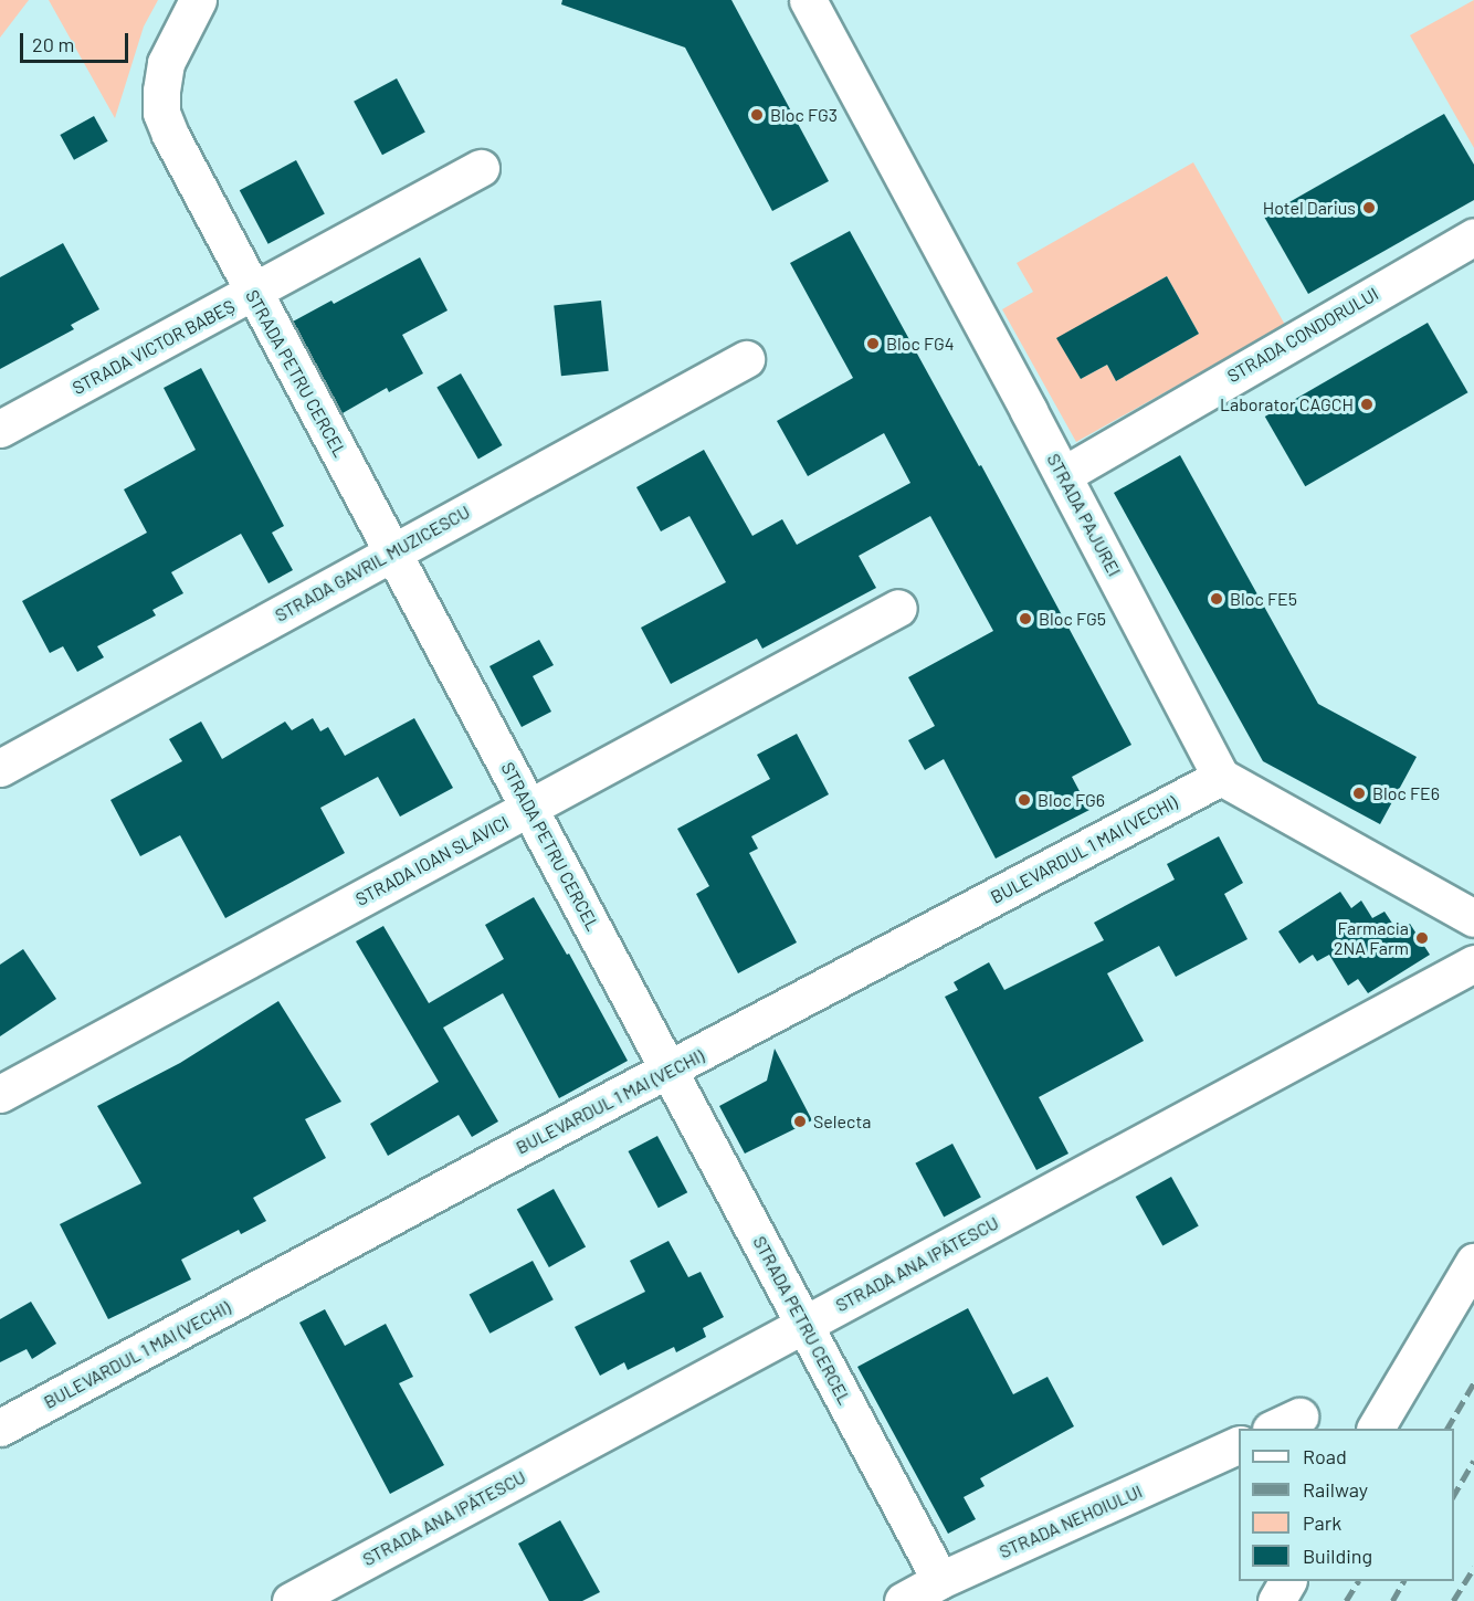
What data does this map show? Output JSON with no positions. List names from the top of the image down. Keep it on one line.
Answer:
{"streets":{"street":["STRADA CONDORULUI","STRADA VICTOR BABEȘ","STRADA PETRU CERCEL","STRADA PAJUREI","STRADA GAVRIL MUZICESCU","BULEVARDUL 1 MAI (VECHI)","STRADA IOAN SLAVICI","STRADA ANA IPĂTESCU","STRADA NEHOIULUI"]},"crossings":[["STRADA CONDORULUI","STRADA PAJUREI"],["STRADA VICTOR BABEȘ","STRADA PETRU CERCEL"],["STRADA PETRU CERCEL","STRADA GAVRIL MUZICESCU"],["STRADA PETRU CERCEL","BULEVARDUL 1 MAI (VECHI)"],["STRADA PETRU CERCEL","STRADA IOAN SLAVICI"],["STRADA PETRU CERCEL","STRADA ANA IPĂTESCU"],["STRADA PETRU CERCEL","STRADA NEHOIULUI"],["STRADA PAJUREI","BULEVARDUL 1 MAI (VECHI)"]],"places":["Bloc FG3","Hotel Darius","Bloc FG4","Laborator CAGCH","Bloc FE5","Bloc FG5","Bloc FE6","Bloc FG6","Farmacia 2NA Farm","Selecta"],"legend":["Road","Railway","Park","Building"],"scale_bar":"20 m"}
